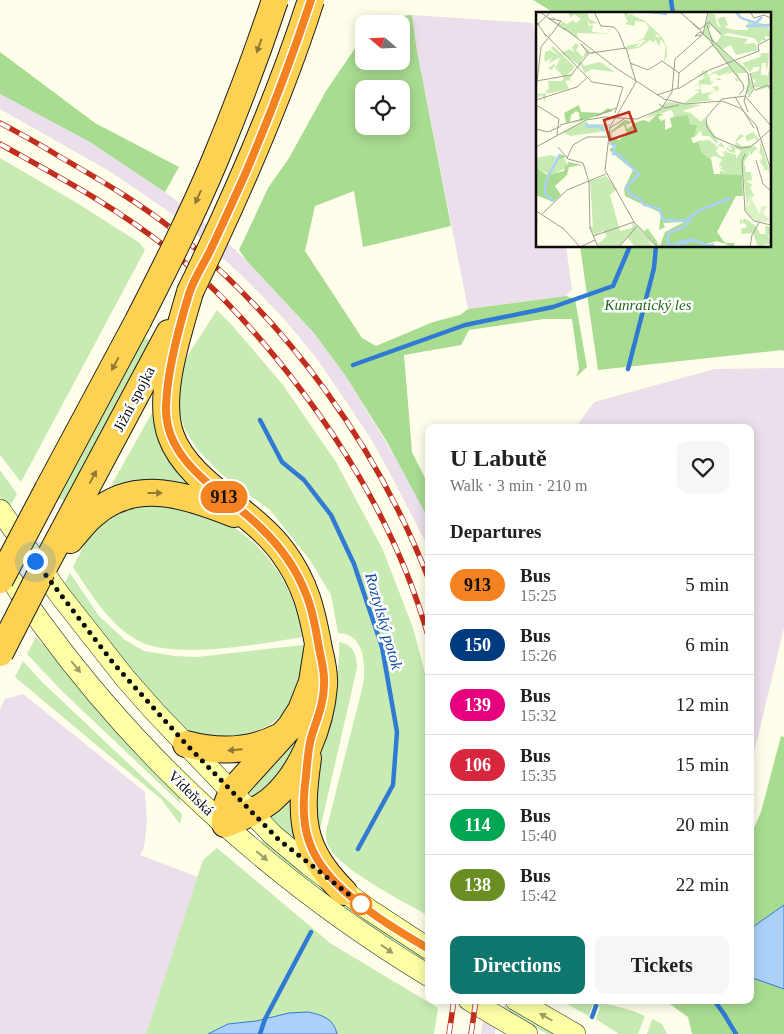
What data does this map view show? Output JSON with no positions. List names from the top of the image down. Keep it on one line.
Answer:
{"streets":{"highway":["Jižní spojka"],"main road":["Vídeňská"]},"water":["Roztylský potok"],"parks":["Kunratický les"],"lines":["bus line 913"],"north":"left","page":{"on_map":"913","heading":[["U Labutě","Walk · 3 min · 210 m"],"Departures"],"list":[{"mark":"913","name":"Bus","note":"15:25","value":"5 min"},{"mark":"150","name":"Bus","note":"15:26","value":"6 min"},{"mark":"139","name":"Bus","note":"15:32","value":"12 min"},{"mark":"106","name":"Bus","note":"15:35","value":"15 min"},{"mark":"114","name":"Bus","note":"15:40","value":"20 min"},{"mark":"138","name":"Bus","note":"15:42","value":"22 min"}],"buttons":["Directions","Tickets"]}}
